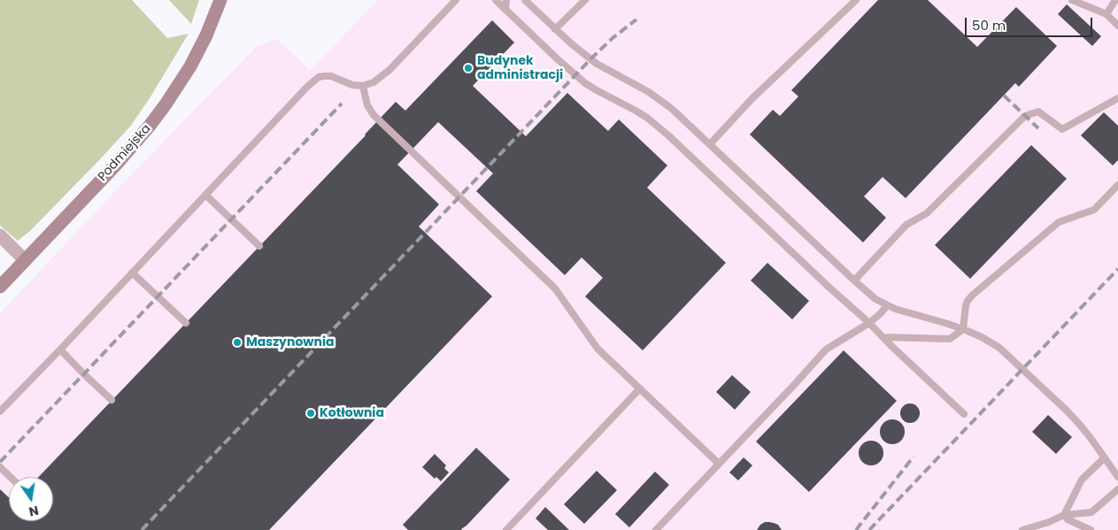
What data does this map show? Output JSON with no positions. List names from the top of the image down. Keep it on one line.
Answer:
{"streets":{"street":["Podmiejska"]},"places":["Budynek administracji","Maszynownia","Kotłownia"],"scale_bar":"50 m","north":"bottom"}
